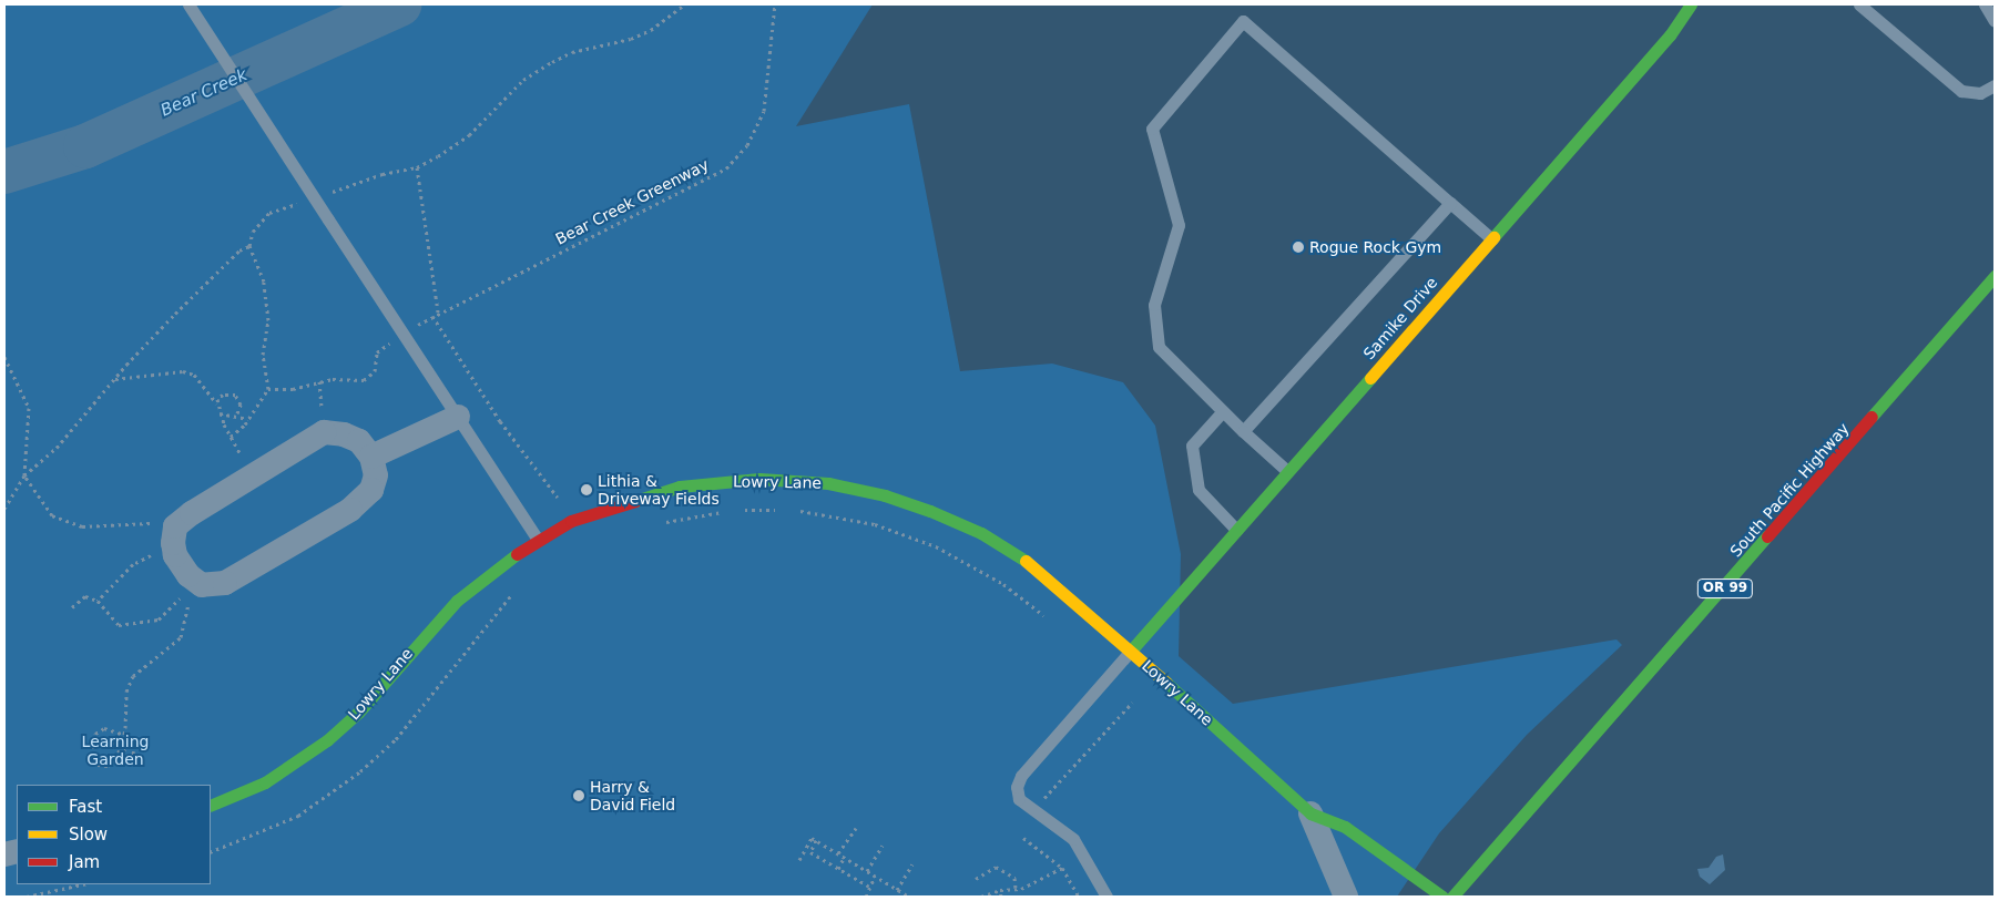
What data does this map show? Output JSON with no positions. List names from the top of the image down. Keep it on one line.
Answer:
{"streets":{"street":["Samike Drive","Lowry Lane","South Pacific Highway","OR 99"],"path":["Bear Creek Greenway"]},"crossings":[["Samike Drive","Lowry Lane"]],"water":["Bear Creek"],"parks":["Learning Garden"],"places":["Rogue Rock Gym","Lithia & Driveway Fields","Harry & David Field"],"legend":["Fast","Slow","Jam"]}
